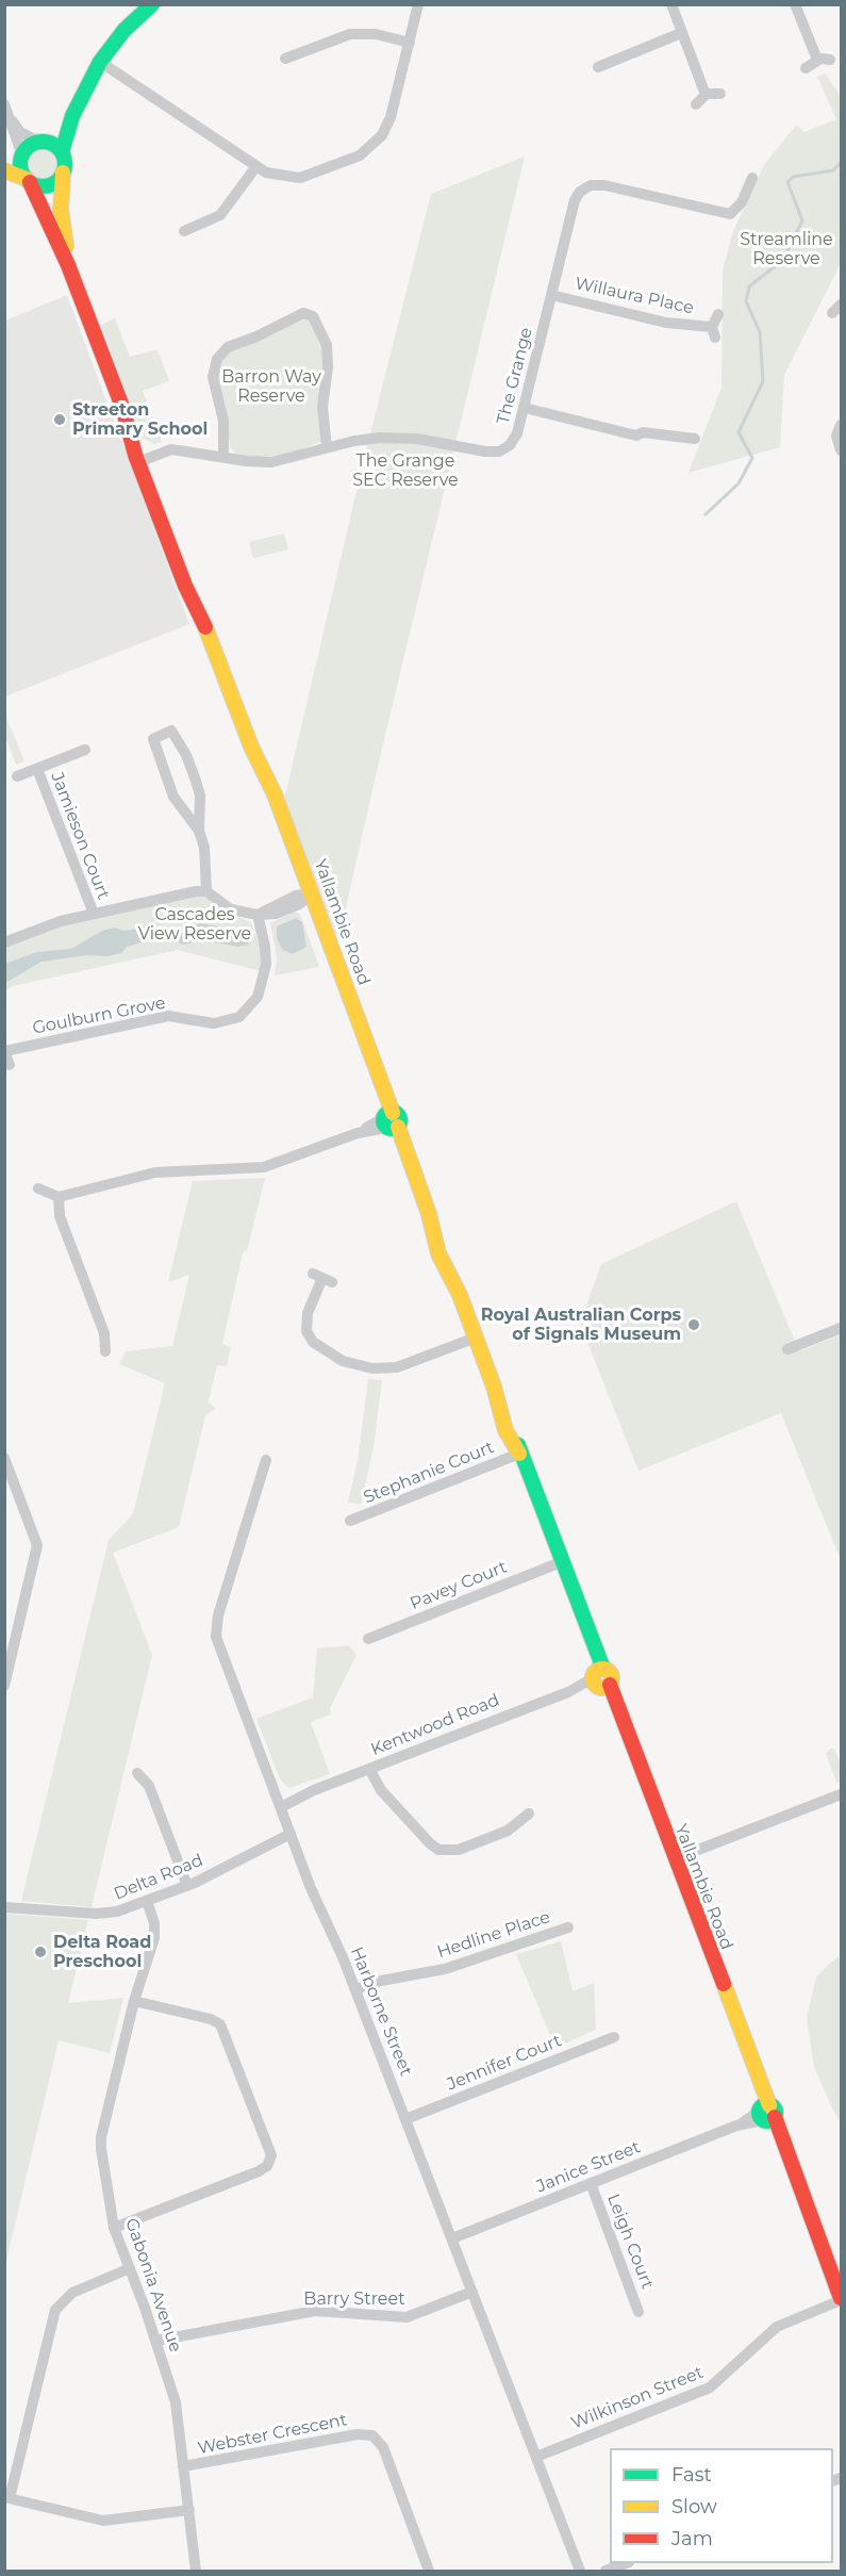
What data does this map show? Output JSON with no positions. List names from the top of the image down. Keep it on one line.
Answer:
{"streets":{"street":["Willaura Place","The Grange","Jamieson Court","Yallambie Road","Goulburn Grove","Stephanie Court","Pavey Court","Kentwood Road","Delta Road","Hedline Place","Harborne Street","Jennifer Court","Janice Street","Leigh Court","Gabonia Avenue","Barry Street","Wilkinson Street","Webster Crescent"]},"crossings":[["Willaura Place","The Grange"],["The Grange","Yallambie Road"],["Yallambie Road","Stephanie Court"],["Yallambie Road","Pavey Court"],["Yallambie Road","Kentwood Road"],["Yallambie Road","Janice Street"],["Yallambie Road","Wilkinson Street"],["Kentwood Road","Harborne Street"],["Delta Road","Harborne Street"],["Delta Road","Gabonia Avenue"],["Hedline Place","Harborne Street"],["Harborne Street","Jennifer Court"],["Harborne Street","Janice Street"],["Harborne Street","Barry Street"],["Harborne Street","Wilkinson Street"],["Janice Street","Leigh Court"],["Gabonia Avenue","Barry Street"],["Gabonia Avenue","Webster Crescent"]],"parks":["Streamline Reserve","Barron Way Reserve","The Grange SEC Reserve","Cascades View Reserve"],"places":["Streeton Primary School","Royal Australian Corps of Signals Museum","Delta Road Preschool"],"legend":["Fast","Slow","Jam"]}
